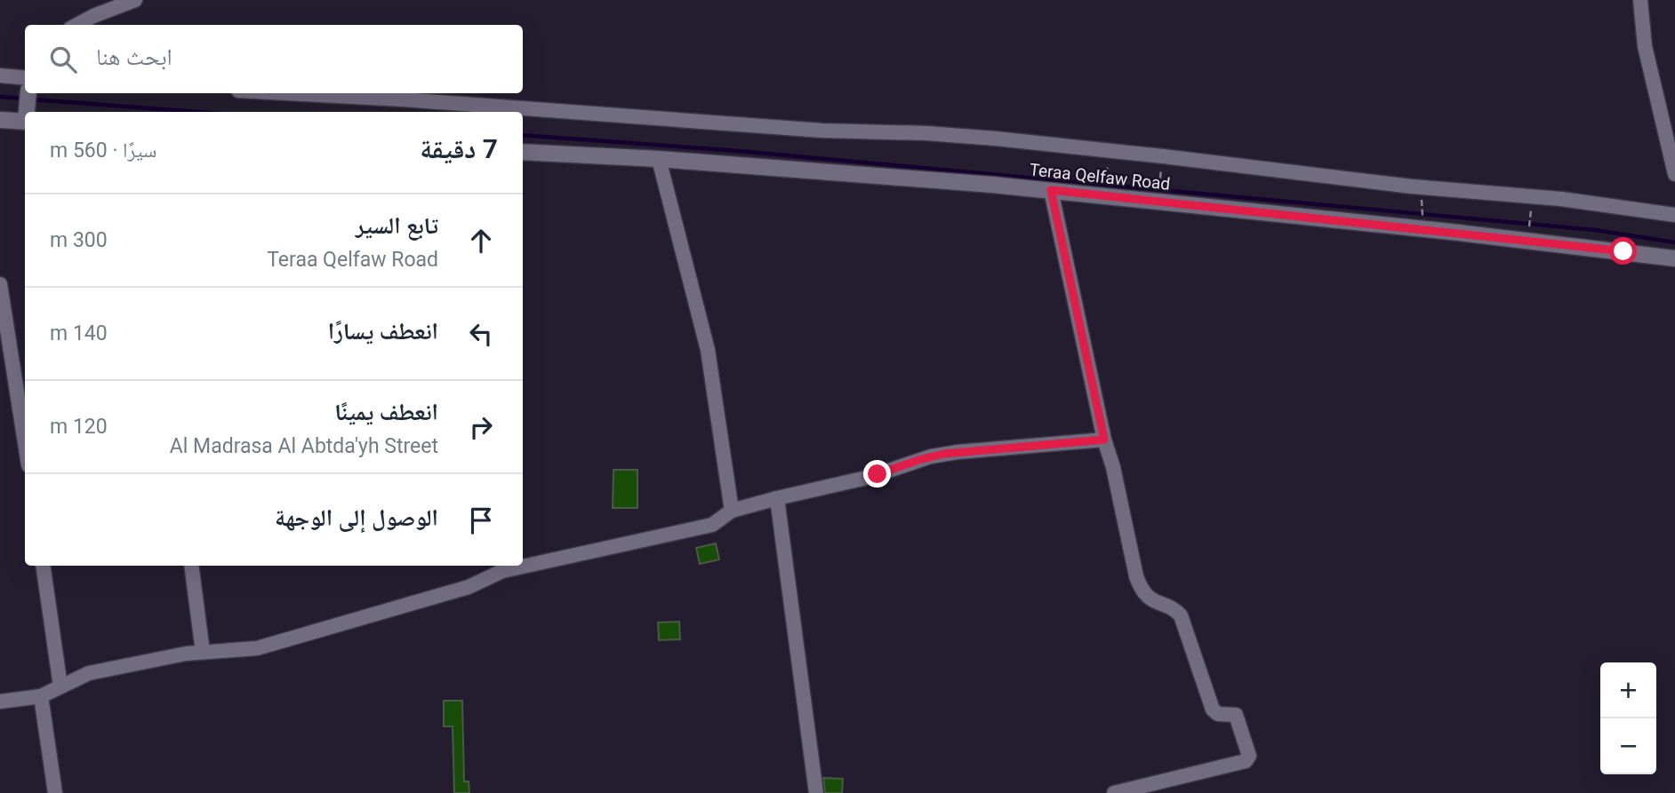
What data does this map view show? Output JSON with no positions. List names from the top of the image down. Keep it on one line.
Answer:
{"streets":{"street":["Teraa Qelfaw Road"]},"page":{"search":"ابحث هنا","heading":["7 دقيقة","سيرًا · 560 m"],"list":[["تابع السير","Teraa Qelfaw Road","300 m"],["انعطف يسارًا","140 m"],["انعطف يمينًا","Al Madrasa Al Abtda'yh Street","120 m"],"الوصول إلى الوجهة"],"map_buttons":["+","−"]}}
